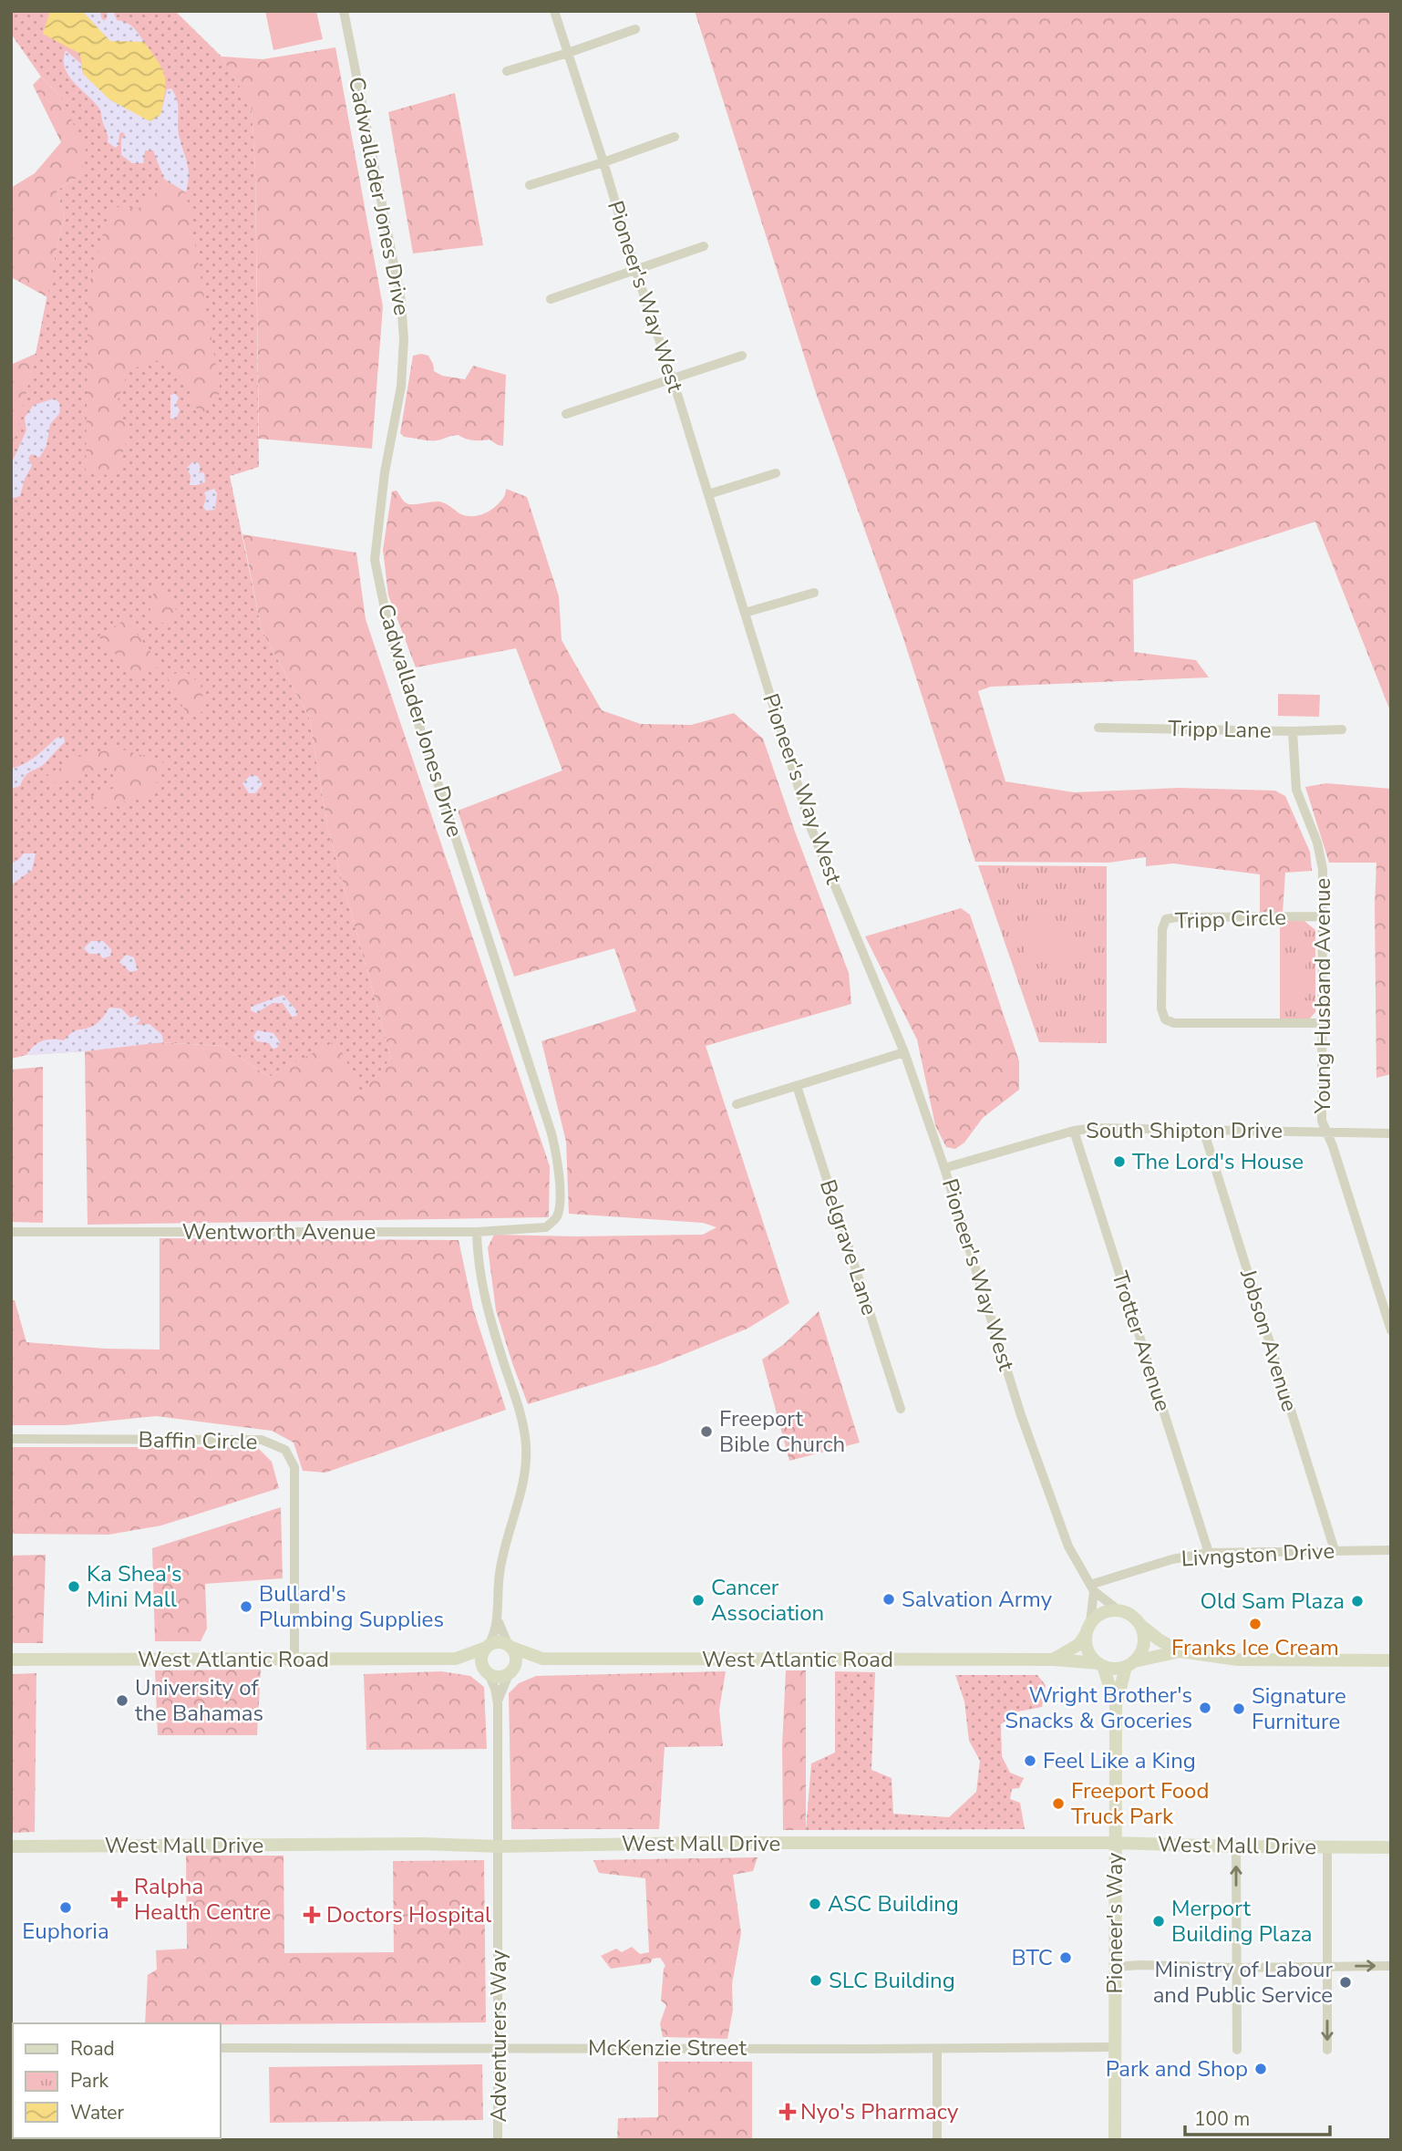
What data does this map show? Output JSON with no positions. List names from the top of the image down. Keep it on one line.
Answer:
{"streets":{"main road":["West Atlantic Road","West Mall Drive","Pioneer's Way"],"street":["Cadwallader Jones Drive","Pioneer's Way West","Tripp Lane","Tripp Circle","Young Husband Avenue","South Shipton Drive","Wentworth Avenue","Belgrave Lane","Jobson Avenue","Trotter Avenue","Baffin Circle","Livngston Drive","Adventurers Way","McKenzie Street"]},"crossings":[["Cadwallader Jones Drive","Wentworth Avenue"],["Pioneer's Way West","South Shipton Drive"],["Pioneer's Way West","Livngston Drive"],["Pioneer's Way West","West Atlantic Road"],["Pioneer's Way West","Pioneer's Way"],["Tripp Lane","Young Husband Avenue"],["Tripp Circle","Young Husband Avenue"],["Young Husband Avenue","South Shipton Drive"],["South Shipton Drive","Jobson Avenue"],["South Shipton Drive","Trotter Avenue"],["Jobson Avenue","Livngston Drive"],["Trotter Avenue","Livngston Drive"],["Baffin Circle","West Atlantic Road"],["West Atlantic Road","Pioneer's Way"],["West Atlantic Road","Adventurers Way"],["West Mall Drive","Pioneer's Way"],["West Mall Drive","Adventurers Way"],["Pioneer's Way","McKenzie Street"],["Adventurers Way","McKenzie Street"]],"places":{"other":["The Lord's House","Freeport Bible Church","Ka Shea's Mini Mall","Salvation Army","Cancer Association","Old Sam Plaza","Bullard's Plumbing Supplies","Franks Ice Cream","University of the Bahamas","Wright Brother's Snacks & Groceries","Signature Furniture","Feel Like a King","Freeport Food Truck Park","ASC Building","Euphoria","Merport Building Plaza","BTC","SLC Building","Ministry of Labour and Public Service","Park and Shop"],"health":["Ralpha Health Centre","Doctors Hospital","Nyo's Pharmacy"]},"legend":["Road","Park","Water"],"scale_bar":"100 m"}
